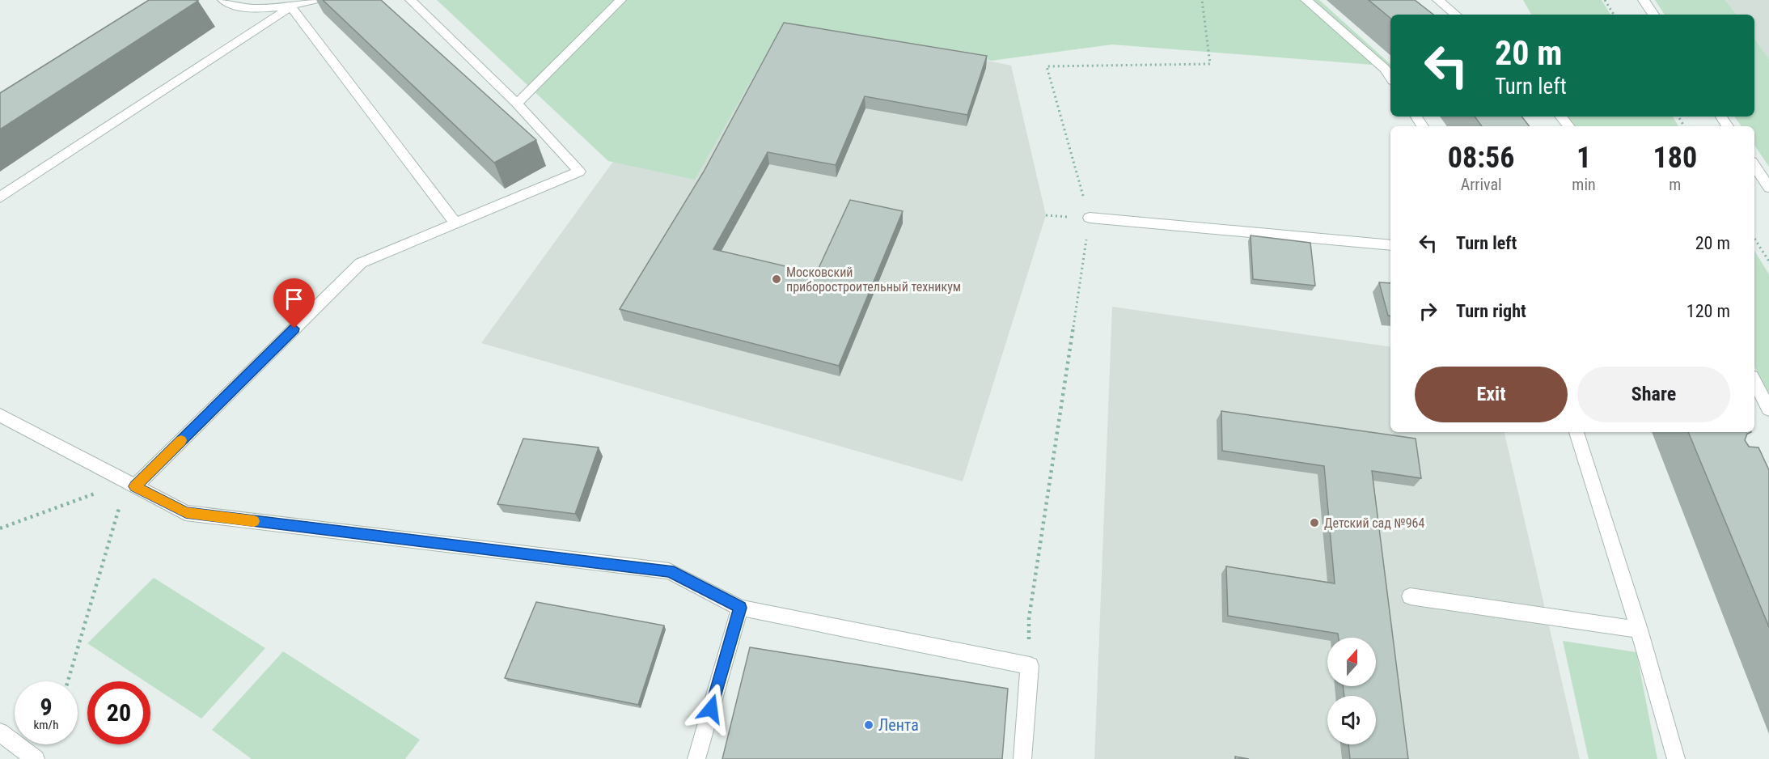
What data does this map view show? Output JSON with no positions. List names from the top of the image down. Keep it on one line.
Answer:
{"places":["Московский приборостроительный техникум","Детский сад №964","Лента"],"north":"top","page":{"turn":["20 m","Turn left"],"eta":["08:56","Arrival","1","min","180","m"],"list":[{"name":"Turn left","value":"20 m"},{"name":"Turn right","value":"120 m"}],"buttons":["Exit","Share"],"speed":"9 km/h","limit":"20"}}
